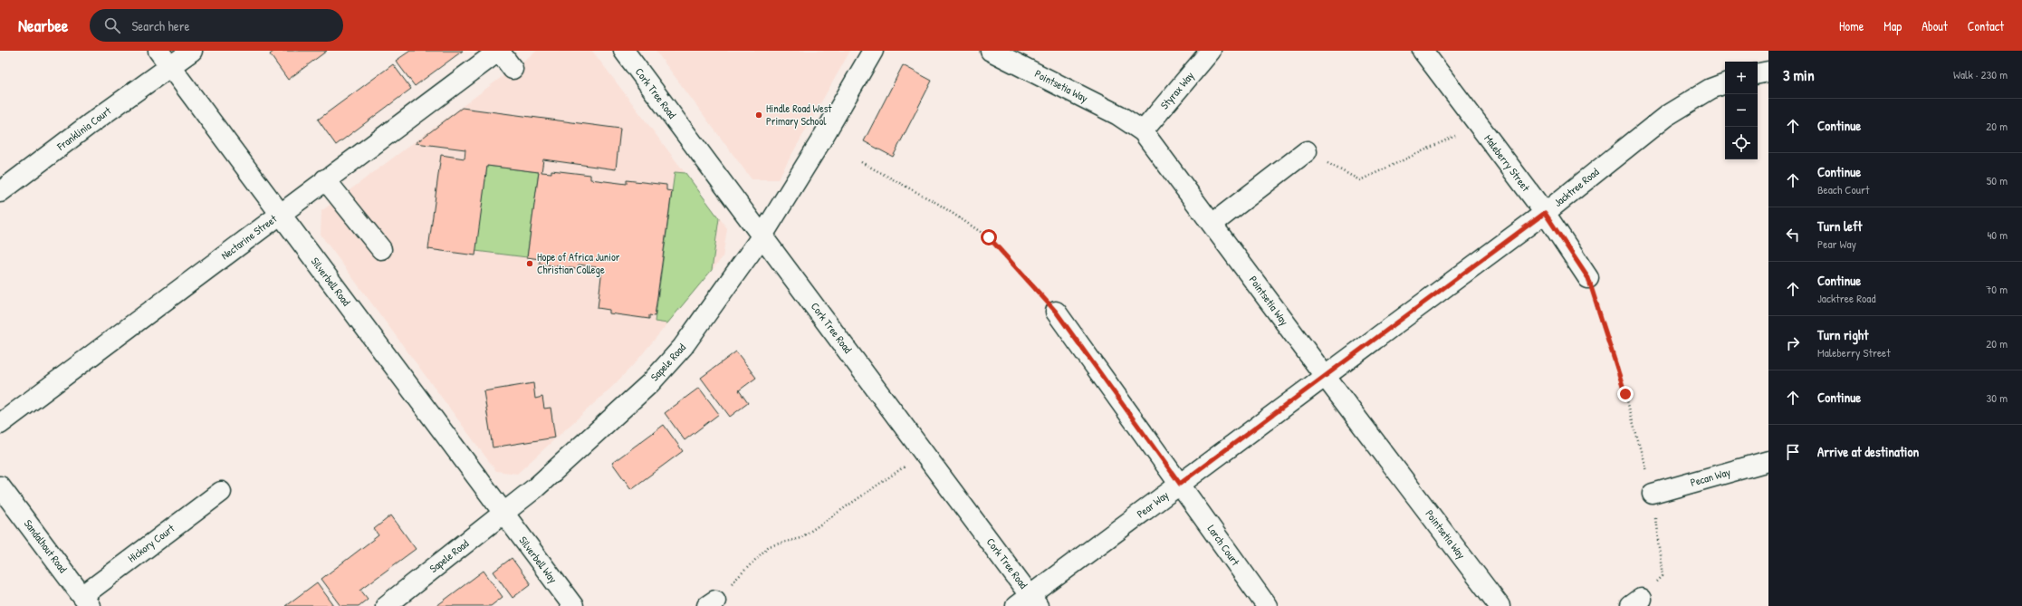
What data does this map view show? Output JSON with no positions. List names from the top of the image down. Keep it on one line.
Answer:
{"streets":{"street":["Pointsetia Way","Styrax Way","Cork Tree Road","Franklinia Court","Maleberry Street","Jacktree Road","Nectarine Street","Silverbell Road","Sapele Road","Pecan Way","Pear Way","Hickory Court","Larch Court","Sandalhout Road","Silverbell Way"]},"crossings":[["Pointsetia Way","Styrax Way"],["Pointsetia Way","Jacktree Road"],["Pointsetia Way","Pear Way"],["Cork Tree Road","Sapele Road"],["Cork Tree Road","Pear Way"],["Franklinia Court","Silverbell Road"],["Maleberry Street","Jacktree Road"],["Jacktree Road","Pear Way"],["Nectarine Street","Silverbell Road"],["Silverbell Road","Sapele Road"],["Silverbell Road","Silverbell Way"],["Sapele Road","Silverbell Way"],["Pear Way","Larch Court"],["Hickory Court","Sandalhout Road"]],"places":["Hindle Road West Primary School","Hope of Africa Junior Christian College"],"page":{"header":"Nearbee","search":"Search here","nav":["Home","Map","About","Contact"],"heading":["3 min","Walk · 230 m"],"map_buttons":["+","−"],"list":[["Continue","20 m"],["Continue","Beach Court","50 m"],["Turn left","Pear Way","40 m"],["Continue","Jacktree Road","70 m"],["Turn right","Maleberry Street","20 m"],["Continue","30 m"],"Arrive at destination"]}}
